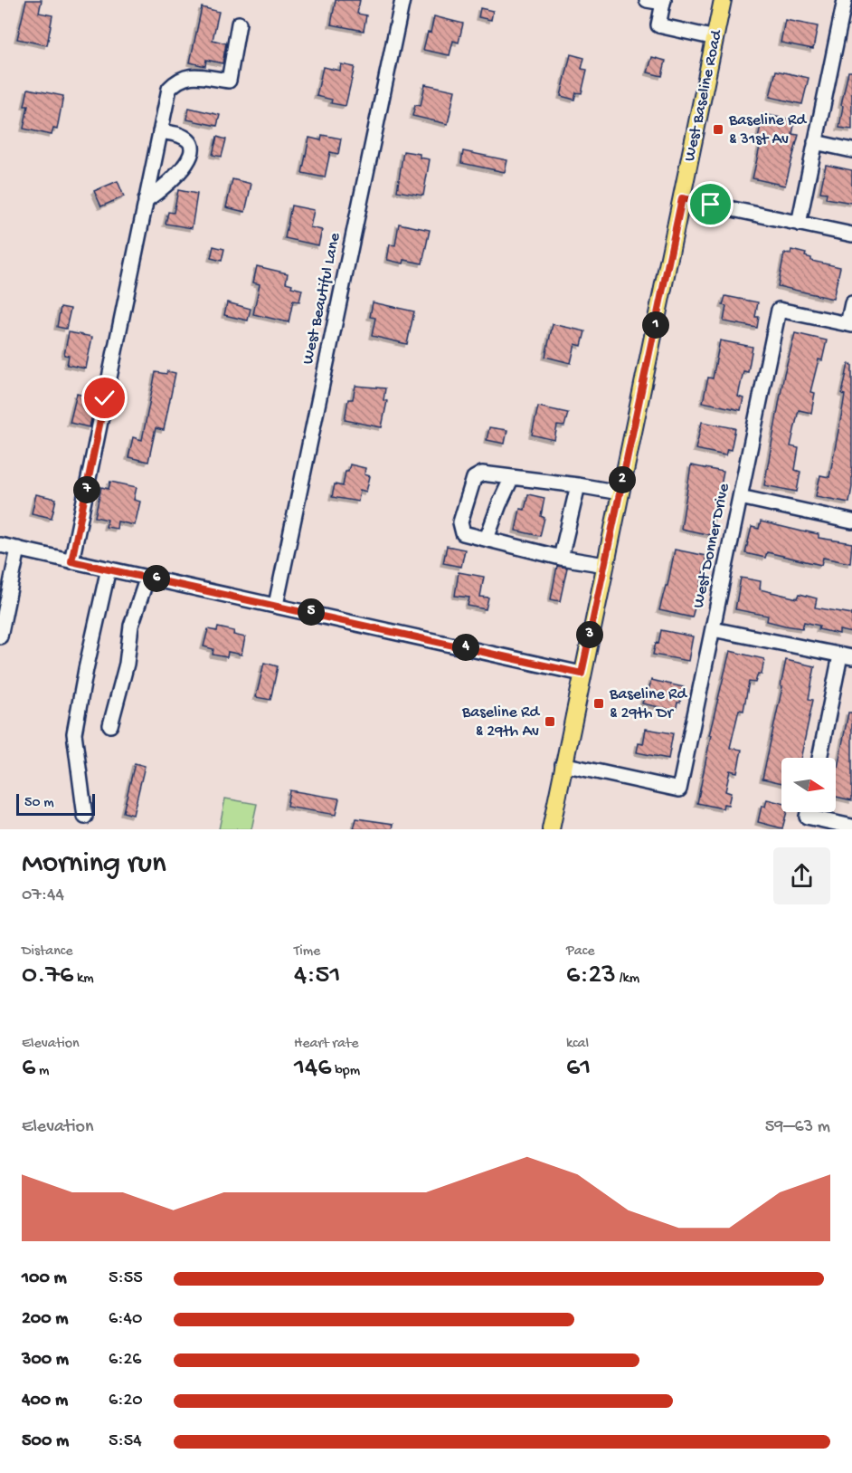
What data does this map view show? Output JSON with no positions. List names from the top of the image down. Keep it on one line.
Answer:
{"streets":{"main road":["West Baseline Road"],"street":["West Beautiful Lane","West Donner Drive"]},"crossings":[["West Baseline Road","West Donner Drive"]],"places":{"transit":["Baseline Rd & 31st Av","Baseline Rd & 29th Dr","Baseline Rd & 29th Av"]},"scale_bar":"50 m","north":"right","page":{"pins":["1","2","7","6","5","3","4"],"scale":"50 m","heading":["Morning run","07:44"],"stats":[["Distance","0.76 km"],["Time","4:51"],["Pace","6:23 /km"],["Elevation","6 m"],["Heart rate","146 bpm"],["kcal","61"]],"chart":["Elevation","59–63 m"],"list":[{"name":"100 m","note":"5:55"},{"name":"200 m","note":"6:40"},{"name":"300 m","note":"6:26"},{"name":"400 m","note":"6:20"},{"name":"500 m","note":"5:54"}]}}
